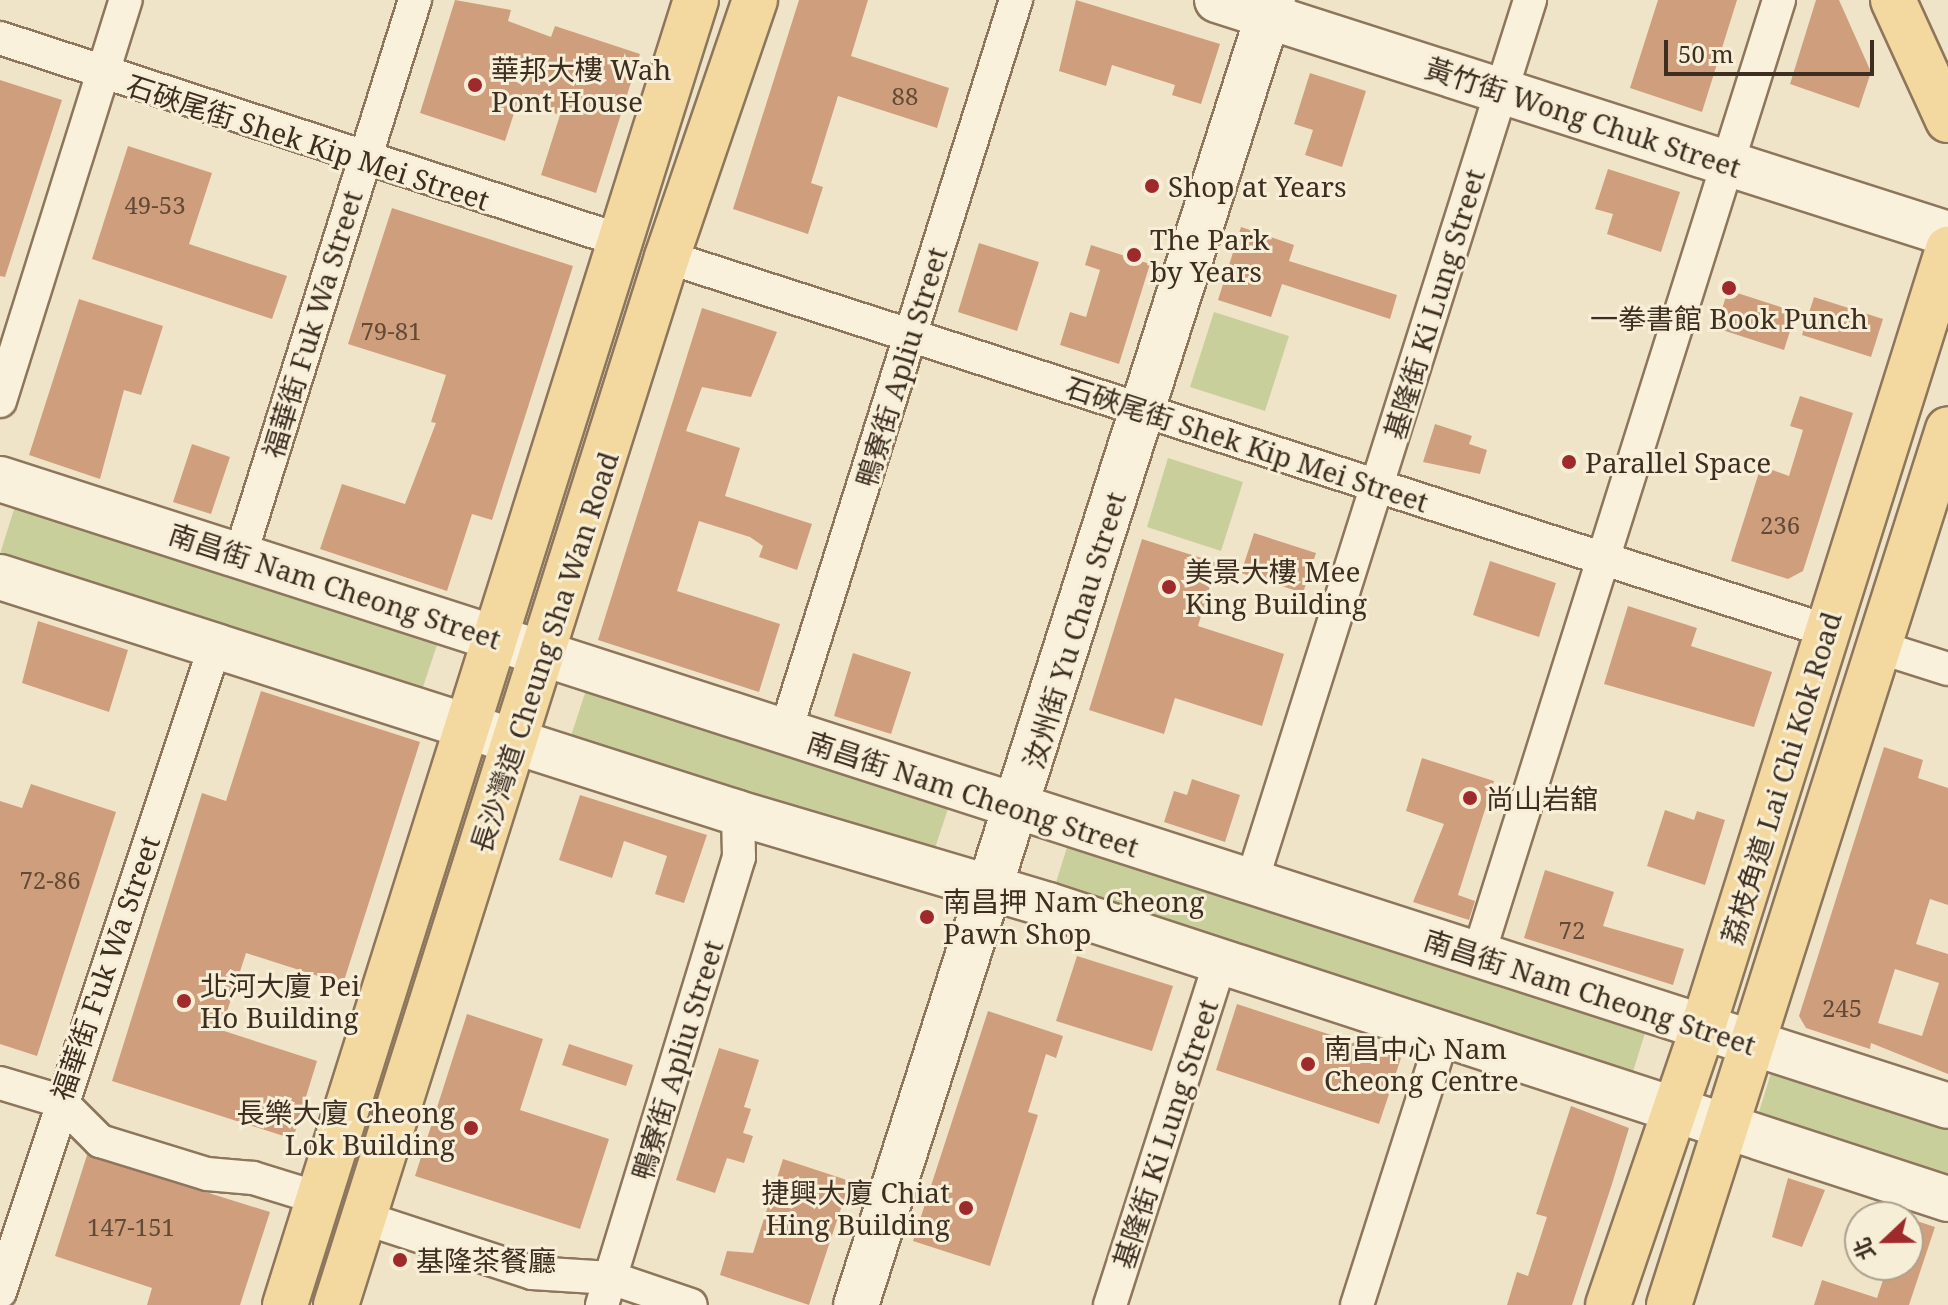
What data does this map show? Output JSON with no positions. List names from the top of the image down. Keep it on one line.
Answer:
{"streets":{"main road":["黃竹街 Wong Chuk Street","南昌街 Nam Cheong Street","汝州街 Yu Chau Street","長沙灣道 Cheung Sha Wan Road","荔枝角道 Lai Chi Kok Road"],"street":["石硤尾街 Shek Kip Mei Street","基隆街 Ki Lung Street","福華街 Fuk Wa Street","鴨寮街 Apliu Street"]},"crossings":[["黃竹街 Wong Chuk Street","基隆街 Ki Lung Street"],["黃竹街 Wong Chuk Street","汝州街 Yu Chau Street"],["石硤尾街 Shek Kip Mei Street","基隆街 Ki Lung Street"],["石硤尾街 Shek Kip Mei Street","福華街 Fuk Wa Street"],["石硤尾街 Shek Kip Mei Street","鴨寮街 Apliu Street"],["石硤尾街 Shek Kip Mei Street","汝州街 Yu Chau Street"],["石硤尾街 Shek Kip Mei Street","長沙灣道 Cheung Sha Wan Road"],["石硤尾街 Shek Kip Mei Street","荔枝角道 Lai Chi Kok Road"],["基隆街 Ki Lung Street","南昌街 Nam Cheong Street"],["福華街 Fuk Wa Street","南昌街 Nam Cheong Street"],["鴨寮街 Apliu Street","南昌街 Nam Cheong Street"],["南昌街 Nam Cheong Street","汝州街 Yu Chau Street"],["南昌街 Nam Cheong Street","長沙灣道 Cheung Sha Wan Road"],["南昌街 Nam Cheong Street","荔枝角道 Lai Chi Kok Road"]],"places":["華邦大樓 Wah Pont House","Shop at Years","The Park by Years","一拳書館 Book Punch","Parallel Space","美景大樓 Mee King Building","尚山岩舘","南昌押 Nam Cheong Pawn Shop","北河大廈 Pei Ho Building","南昌中心 Nam Cheong Centre","長樂大廈 Cheong Lok Building","捷興大廈 Chiat Hing Building","基隆茶餐廳"],"house_numbers":["88","49-53","79-81","236","72-86","72","245","147-151"],"scale_bar":"50 m","north":"left"}
